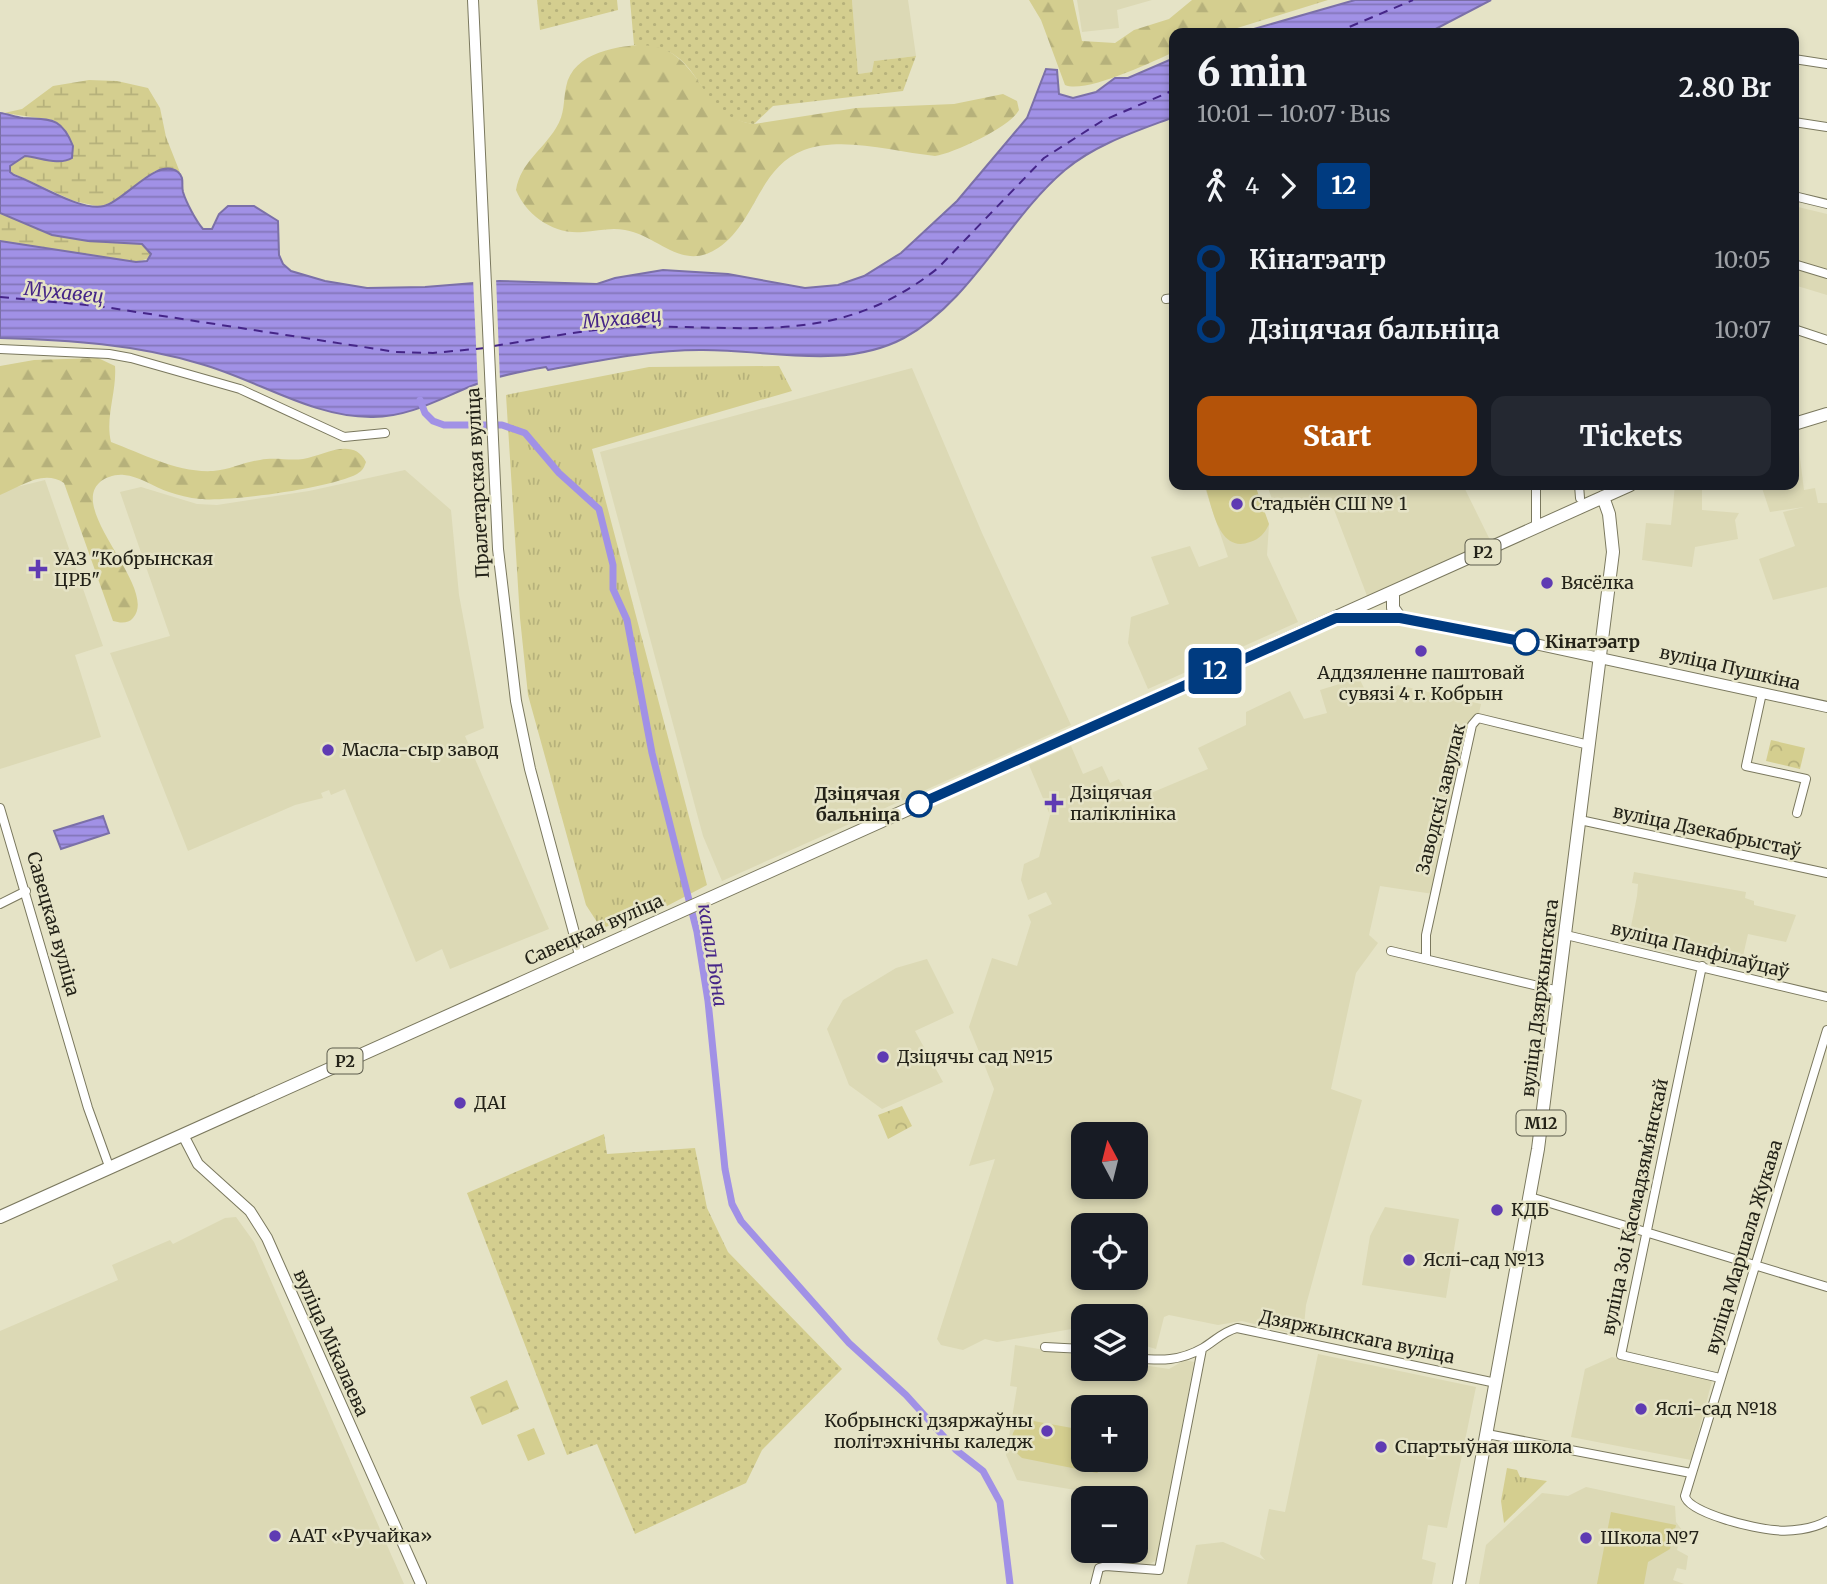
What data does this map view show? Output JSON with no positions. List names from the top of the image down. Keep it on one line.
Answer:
{"streets":{"main road":["Пралетарская вуліца","Р2","вуліца Пушкіна","Савецкая вуліца","вуліца Дзяржынскага","М12","вуліца Мікалаева"],"street":["Заводскі завулак","вуліца Дзекабрыстаў","вуліца Панфілаўцаў","вуліца Зоі Касмадзямʼянскай","вуліца Маршала Жукава","Дзяржынскага вуліца"]},"crossings":[["Пралетарская вуліца","Савецкая вуліца"],["вуліца Пушкіна","Савецкая вуліца"],["вуліца Пушкіна","вуліца Дзяржынскага"],["Заводскі завулак","вуліца Дзяржынскага"],["вуліца Дзекабрыстаў","вуліца Дзяржынскага"],["Савецкая вуліца","вуліца Дзяржынскага"],["Савецкая вуліца","вуліца Мікалаева"],["вуліца Панфілаўцаў","вуліца Дзяржынскага"],["вуліца Панфілаўцаў","вуліца Зоі Касмадзямʼянскай"],["вуліца Дзяржынскага","Дзяржынскага вуліца"],["вуліца Зоі Касмадзямʼянскай","вуліца Маршала Жукава"]],"water":["Мухавец","канал Бона"],"places":{"other":["Стадыён СШ № 1","Вясёлка","Кінатэатр","Аддзяленне паштовай сувязі 4 г. Кобрын","Масла-сыр завод","Дзіцячая бальніца","Дзіцячы сад №15","ДАІ","КДБ","Яслі-сад №13","Яслі-сад №18","Кобрынскі дзяржаўны політэхнічны каледж","Спартыўная школа","ААТ «Ручайка»","Школа №7"],"health":["УАЗ \"Кобрынская ЦРБ\"","Дзіцячая паліклініка"]},"lines":["bus line 12"],"north":"top","page":{"on_map":"12","heading":["6 min","10:01 – 10:07 · Bus","2.80 Br"],"legs":["4","12"],"list":[{"name":"Кінатэатр","value":"10:05"},{"name":"Дзіцячая бальніца","value":"10:07"}],"buttons":["Start","Tickets"],"map_buttons":["+","−"]}}
